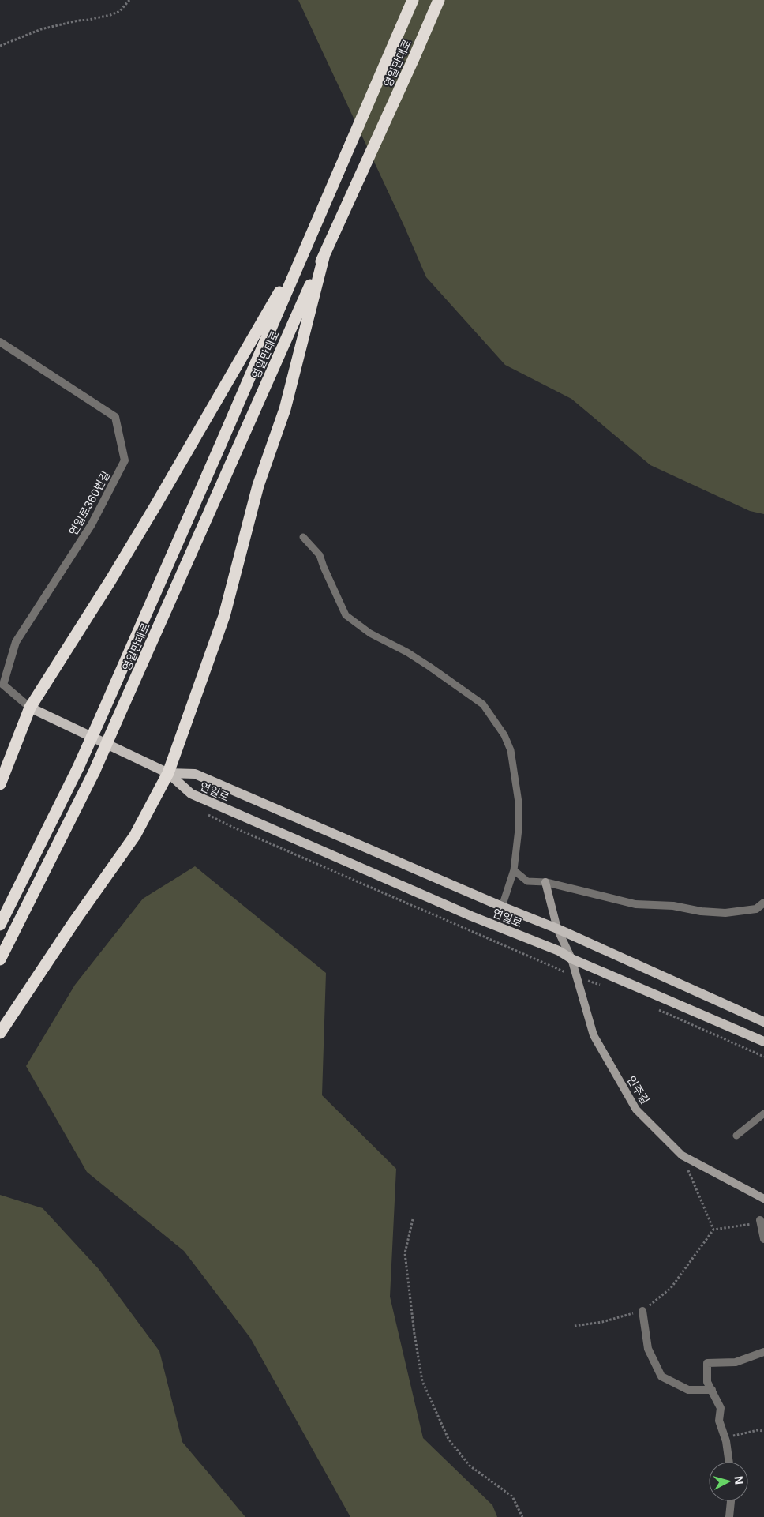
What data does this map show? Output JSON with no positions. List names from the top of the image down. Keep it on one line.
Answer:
{"streets":{"highway":["영일만대로"],"main road":["연일로"],"street":["연일로360번길","인주길"]},"crossings":[["연일로","인주길"]],"north":"right"}
